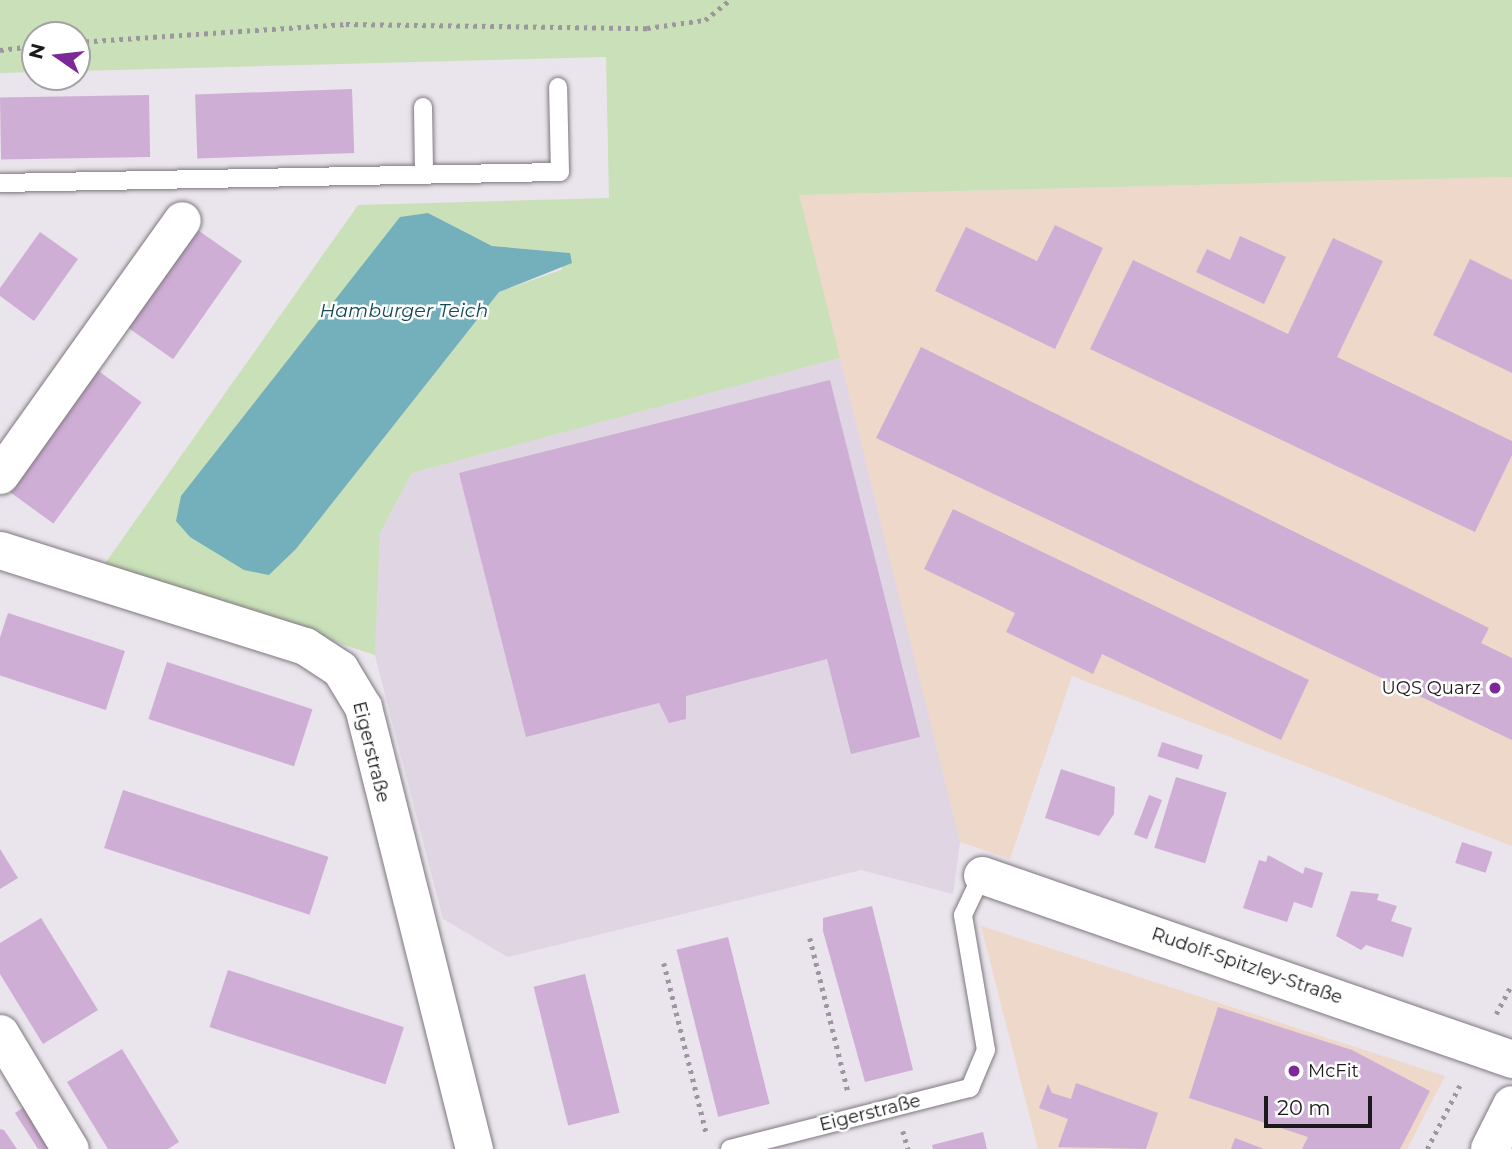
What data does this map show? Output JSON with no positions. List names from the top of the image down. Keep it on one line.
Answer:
{"streets":{"street":["Eigerstraße","Rudolf-Spitzley-Straße"]},"crossings":[["Eigerstraße","Rudolf-Spitzley-Straße"]],"water":["Hamburger Teich"],"places":["UQS Quarz","McFit"],"scale_bar":"20 m","north":"left"}
